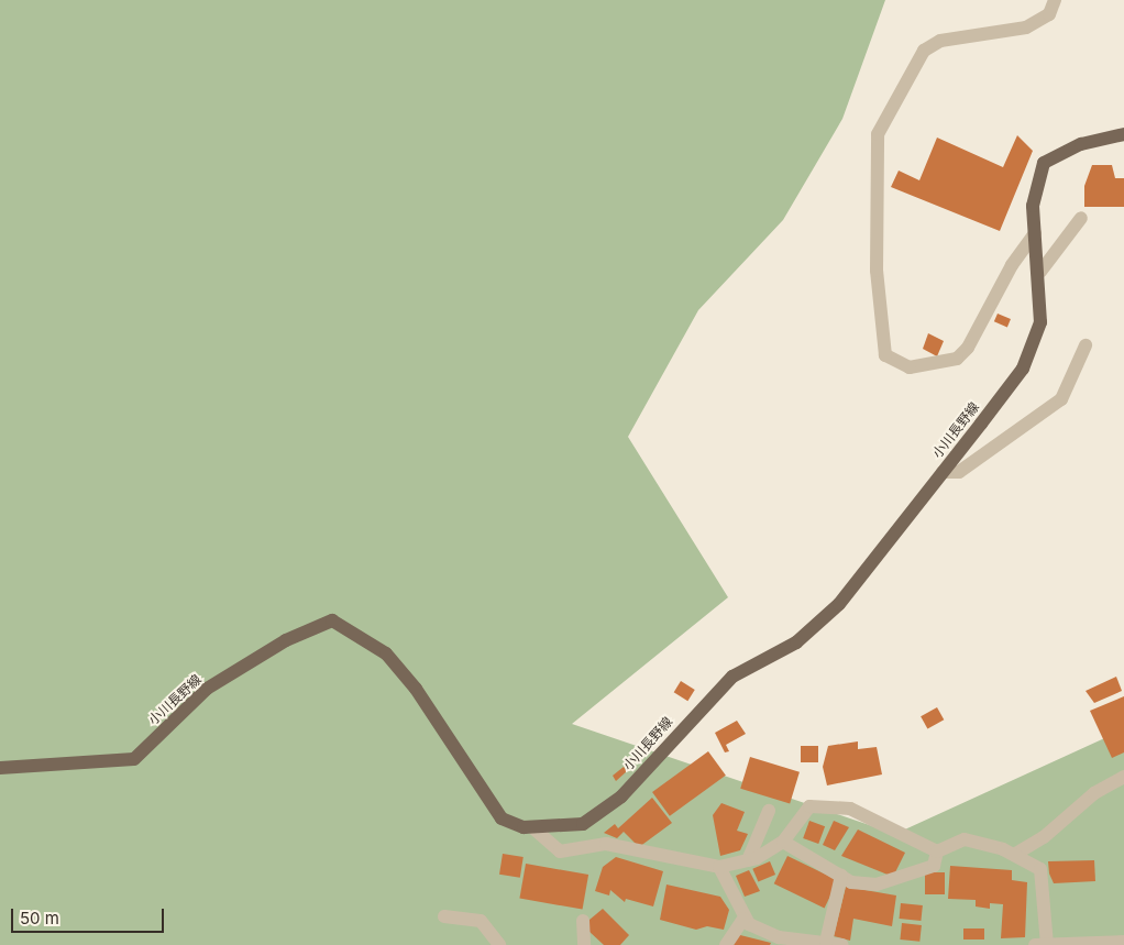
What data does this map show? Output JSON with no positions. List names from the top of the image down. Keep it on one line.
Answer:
{"streets":{"main road":["小川長野線"]},"scale_bar":"50 m"}
